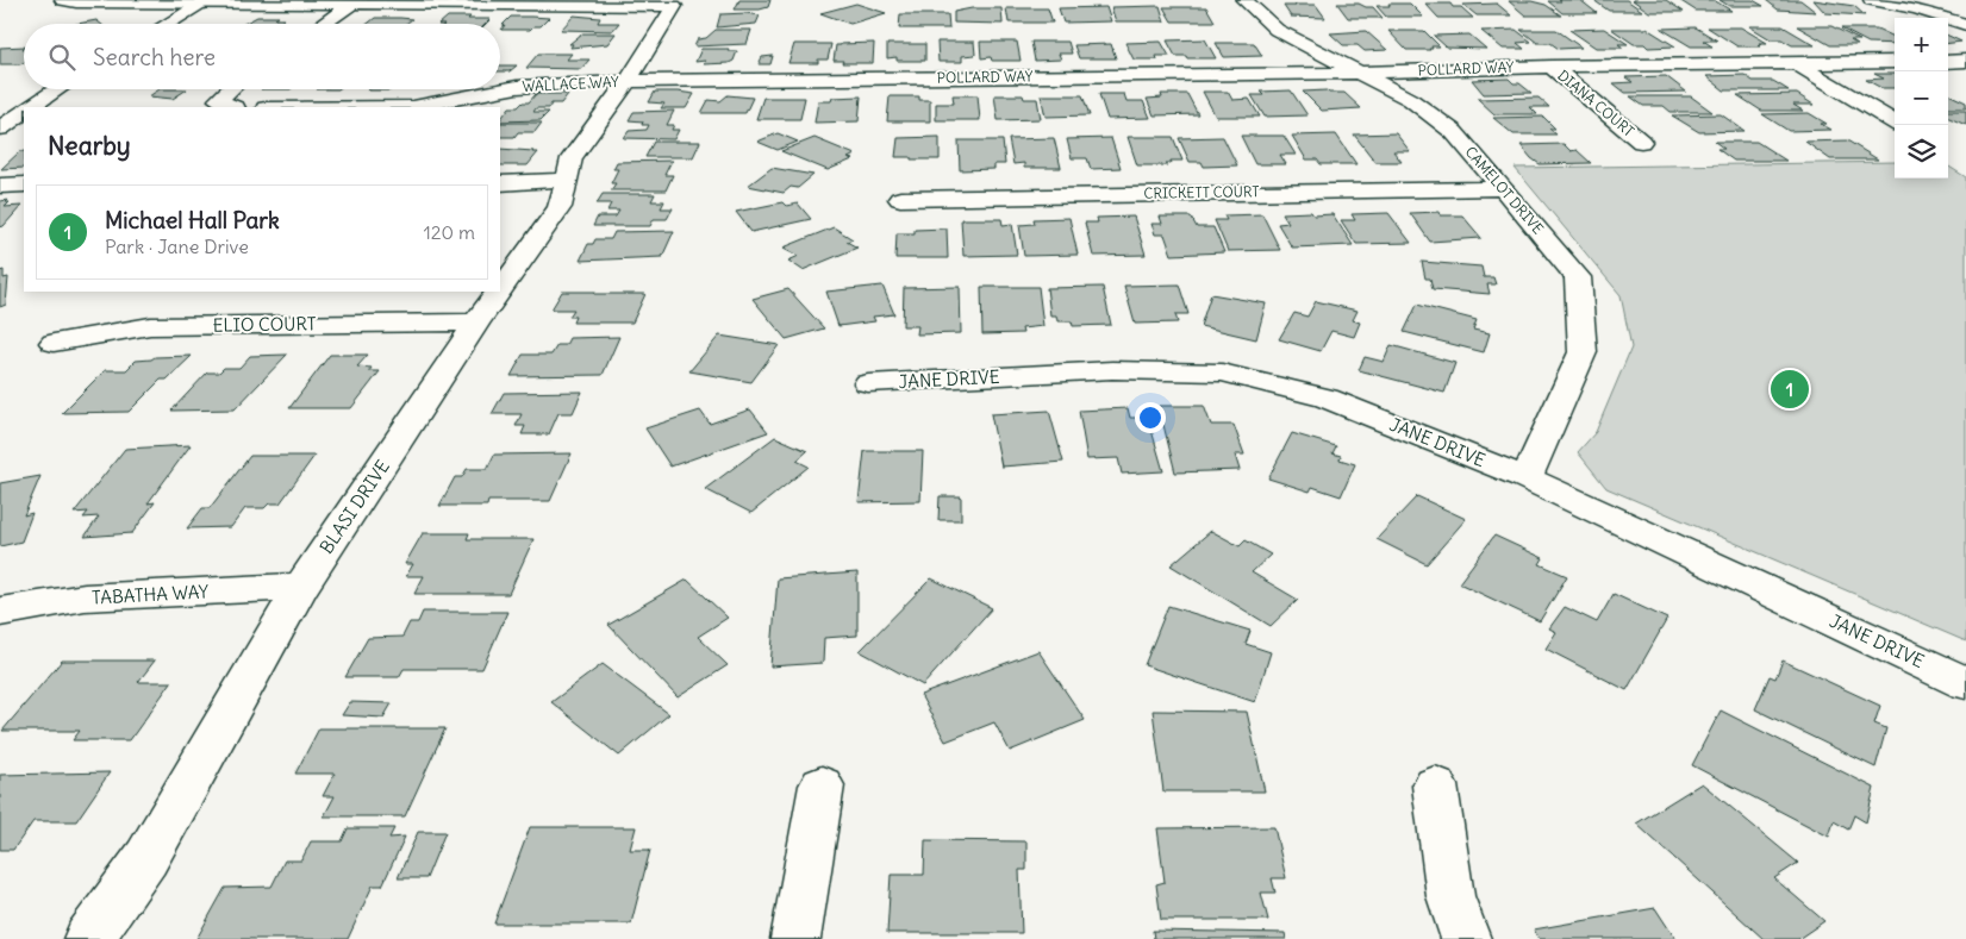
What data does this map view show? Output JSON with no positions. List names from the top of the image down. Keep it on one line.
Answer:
{"streets":{"street":["POLLARD WAY","WALLACE WAY","DIANA COURT","CAMELOT DRIVE","CRICKETT COURT","ELIO COURT","JANE DRIVE","BLASI DRIVE","TABATHA WAY"]},"crossings":[["POLLARD WAY","WALLACE WAY"],["POLLARD WAY","DIANA COURT"],["POLLARD WAY","CAMELOT DRIVE"],["POLLARD WAY","BLASI DRIVE"],["WALLACE WAY","BLASI DRIVE"],["CAMELOT DRIVE","CRICKETT COURT"],["CAMELOT DRIVE","JANE DRIVE"],["ELIO COURT","BLASI DRIVE"],["BLASI DRIVE","TABATHA WAY"]],"page":{"map_buttons":["+","−"],"search":"Search here","heading":"Nearby","list":[{"mark":"1","name":"Michael Hall Park","note":"Park · Jane Drive","value":"120 m"}],"pins":"1"}}
